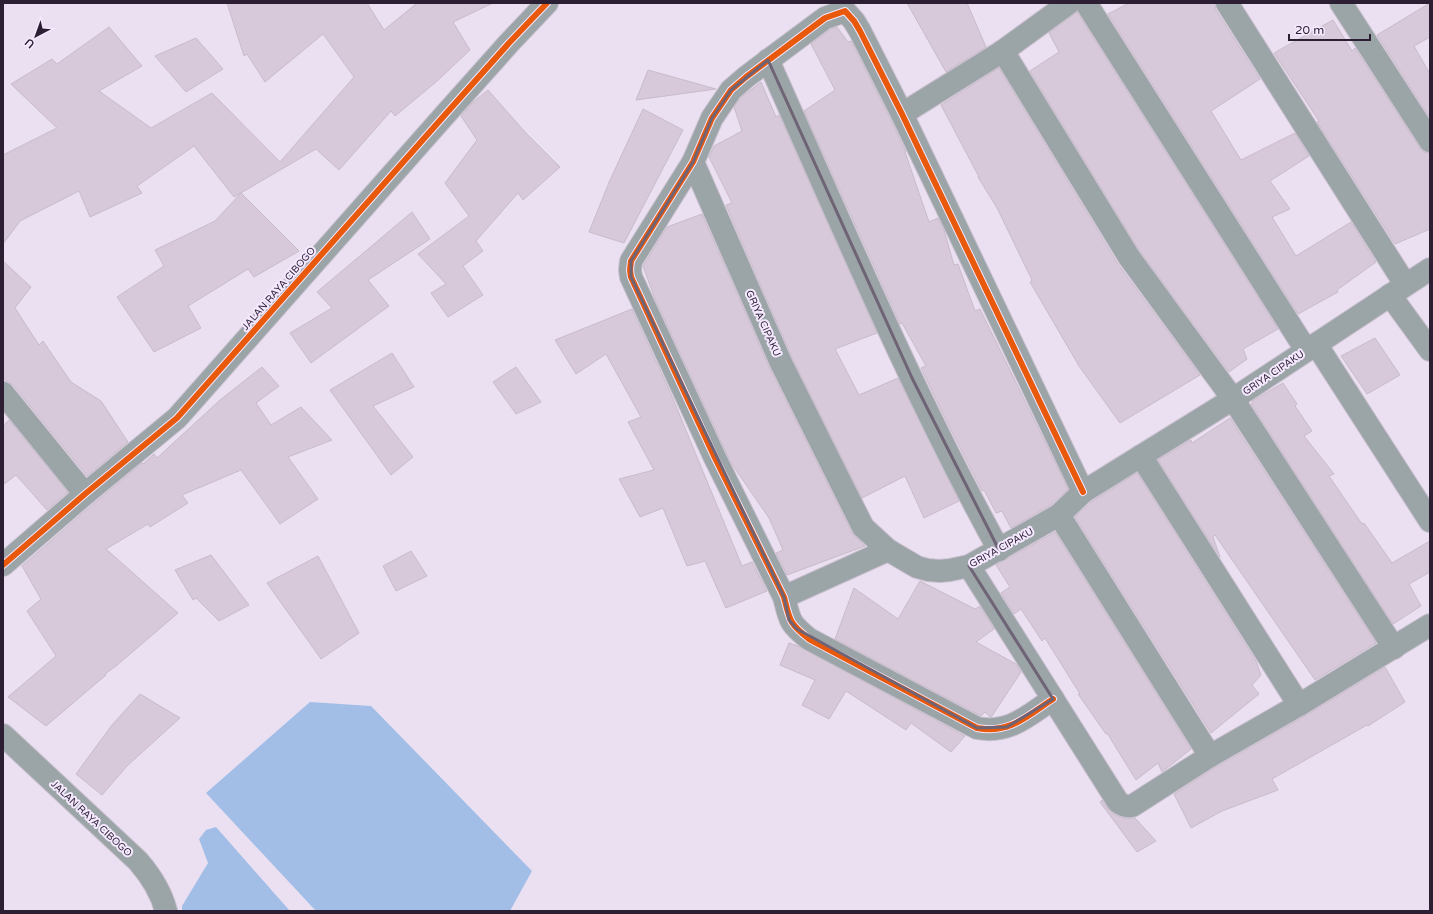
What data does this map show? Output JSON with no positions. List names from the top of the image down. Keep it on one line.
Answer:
{"streets":{"street":["JALAN RAYA CIBOGO","GRIYA CIPAKU"]},"scale_bar":"20 m","north":"bottom left"}
